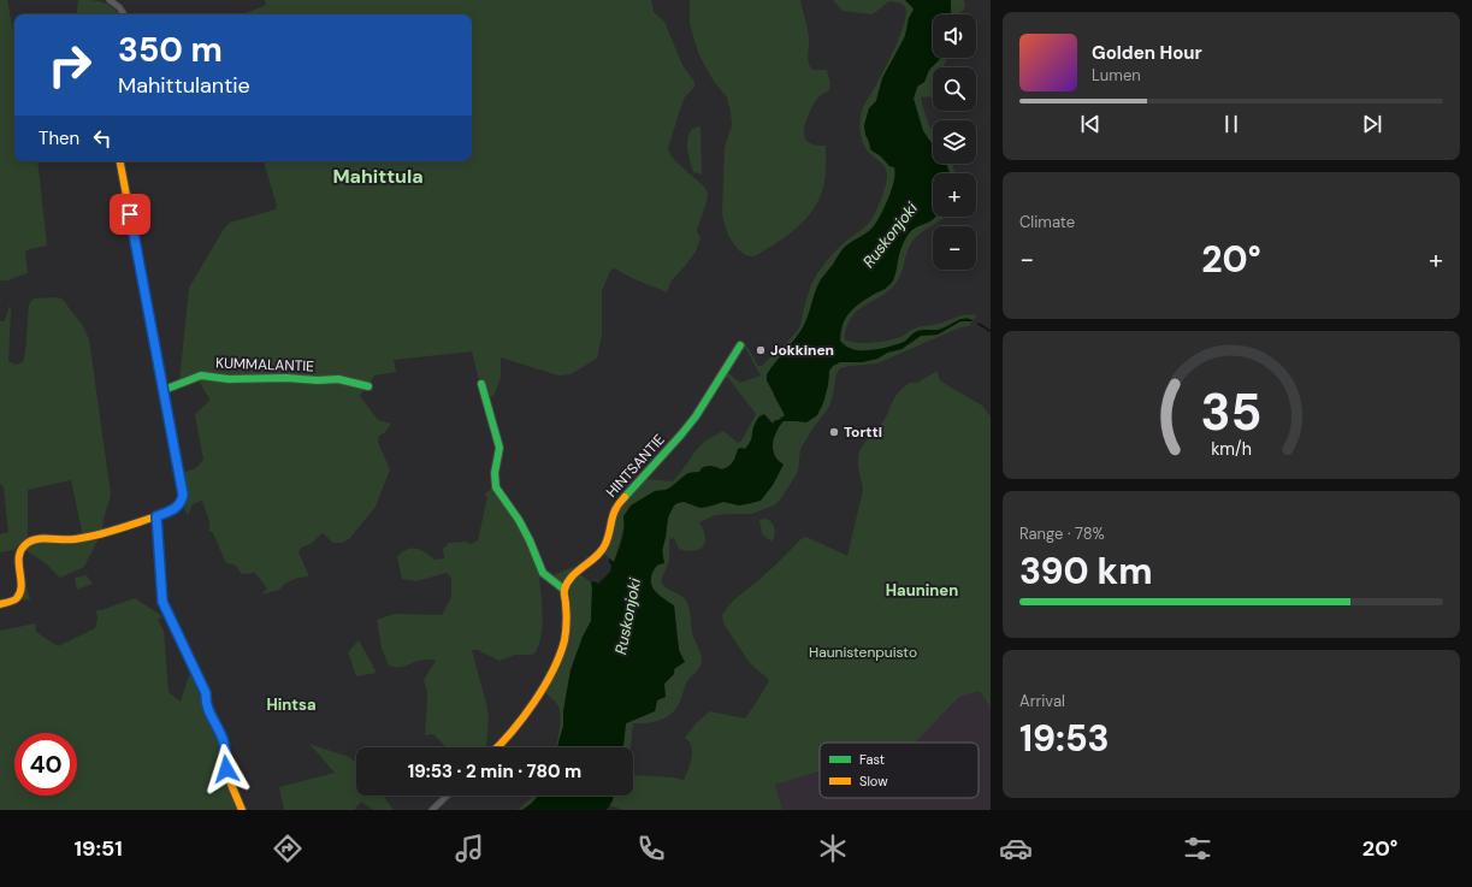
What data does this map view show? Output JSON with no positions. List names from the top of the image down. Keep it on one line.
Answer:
{"streets":{"street":["KUMMALANTIE","HINTSANTIE"]},"districts":["Mahittula","Hauninen","Hintsa"],"water":["Ruskonjoki"],"parks":["Haunistenpuisto"],"places":["Jokkinen","Tortti"],"legend":["Fast","Slow"],"page":{"map_buttons":["+","−"],"turn":["350 m","Mahittulantie"],"song":["Golden Hour","Lumen"],"then":"Then","tile":["Climate",["Range · 78%","390 km"],["Arrival","19:53"]],"heat":["−","20°","+"],"limit":"40","trip":"19:53 · 2 min · 780 m","tabs":["19:51","20°"],"gauge":["35","km/h"]}}
